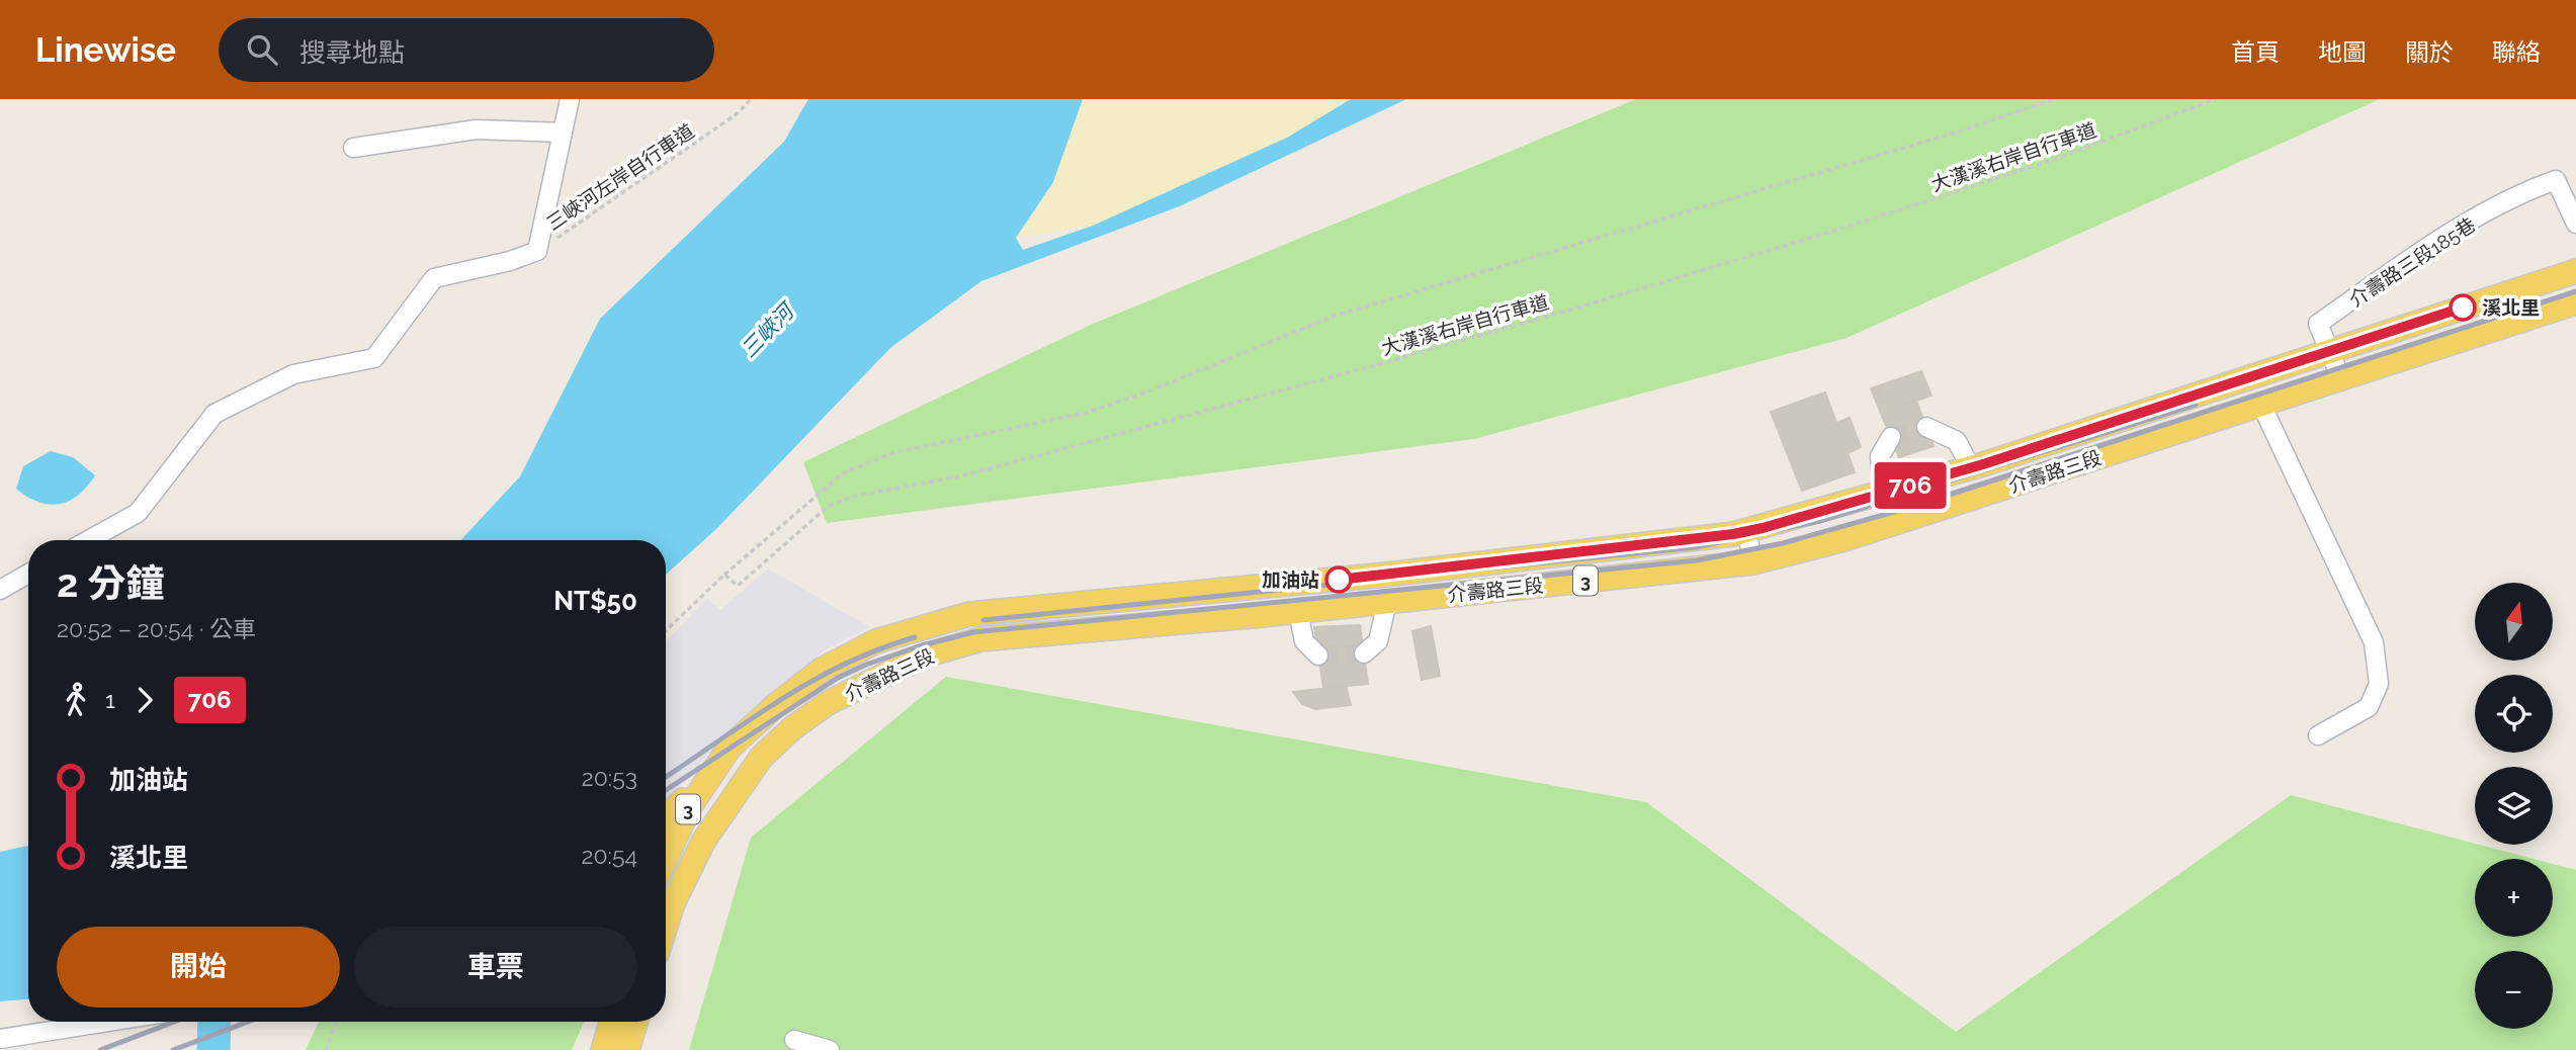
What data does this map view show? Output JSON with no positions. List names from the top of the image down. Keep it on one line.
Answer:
{"streets":{"main road":["介壽路三段","3"],"street":["介壽路三段185巷"],"path":["大漢溪右岸自行車道","三峽河左岸自行車道"]},"crossings":[["介壽路三段185巷","介壽路三段"]],"water":["三峽河"],"places":["溪北里","加油站"],"lines":["bus line 706"],"north":"top","page":{"header":"Linewise","search":"搜尋地點","nav":["首頁","地圖","關於","聯絡"],"on_map":"706","heading":["2 分鐘","20:52 – 20:54 · 公車","NT$50"],"map_buttons":["+","−"],"legs":["1","706"],"list":[{"name":"加油站","value":"20:53"},{"name":"溪北里","value":"20:54"}],"buttons":["開始","車票"]}}
